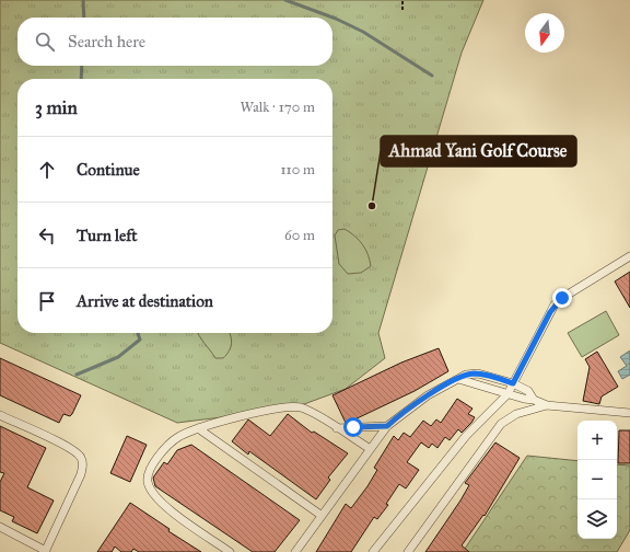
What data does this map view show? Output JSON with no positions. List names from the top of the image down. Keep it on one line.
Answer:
{"places":["Ahmad Yani Golf Course"],"north":"bottom","page":{"search":"Search here","heading":["3 min","Walk · 170 m"],"list":[["Continue","110 m"],["Turn left","60 m"],"Arrive at destination"],"map_buttons":["+","−"]}}
